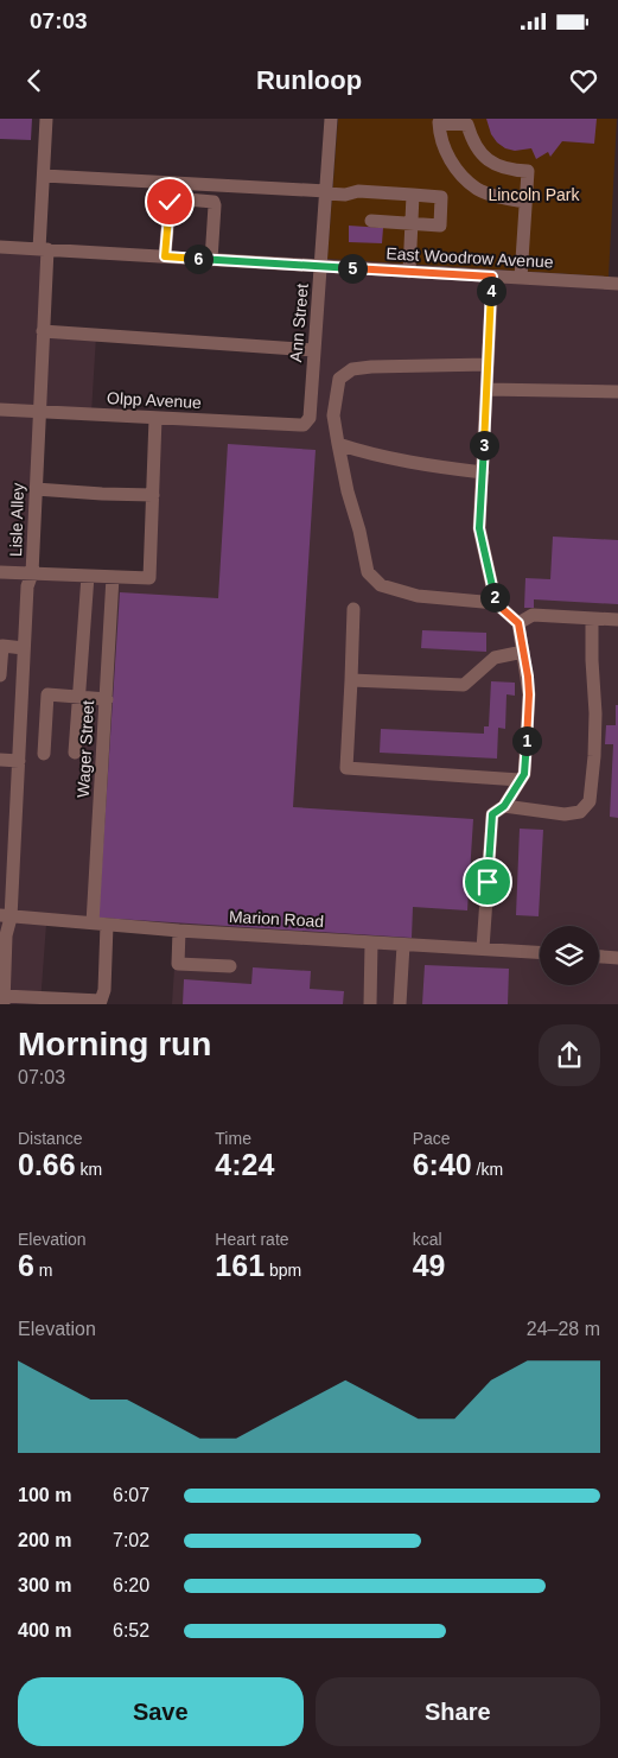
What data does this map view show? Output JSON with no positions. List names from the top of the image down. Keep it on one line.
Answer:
{"streets":{"street":["East Woodrow Avenue","Ann Street","Olpp Avenue","Lisle Alley","Wager Street","Marion Road"]},"crossings":[["East Woodrow Avenue","Ann Street"],["East Woodrow Avenue","Lisle Alley"],["Ann Street","Olpp Avenue"],["Olpp Avenue","Lisle Alley"],["Lisle Alley","Wager Street"],["Lisle Alley","Marion Road"],["Wager Street","Marion Road"]],"parks":["Lincoln Park"],"page":{"status":"07:03","header":"Runloop","pins":["6","5","4","3","2","1"],"heading":["Morning run","07:03"],"stats":[["Distance","0.66 km"],["Time","4:24"],["Pace","6:40 /km"],["Elevation","6 m"],["Heart rate","161 bpm"],["kcal","49"]],"chart":["Elevation","24–28 m"],"list":[{"name":"100 m","note":"6:07"},{"name":"200 m","note":"7:02"},{"name":"300 m","note":"6:20"},{"name":"400 m","note":"6:52"}],"buttons":["Save","Share"]}}
